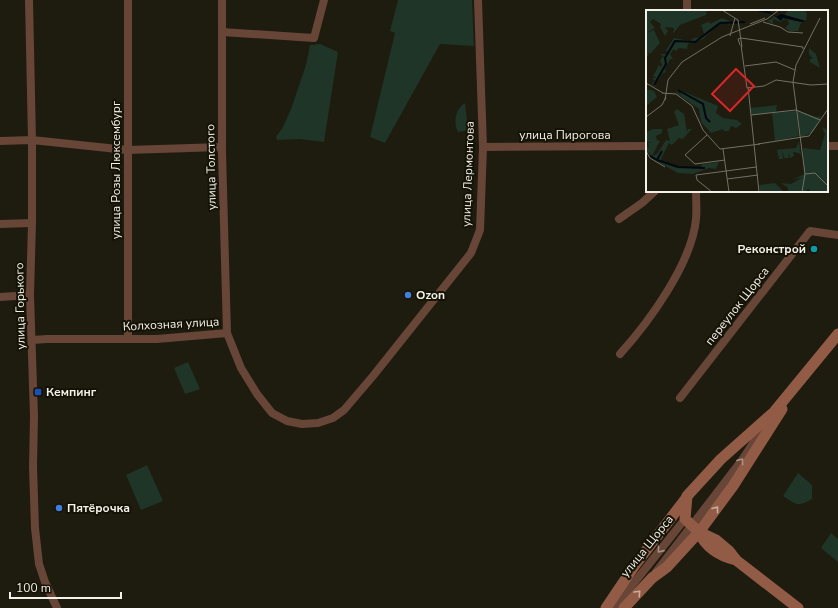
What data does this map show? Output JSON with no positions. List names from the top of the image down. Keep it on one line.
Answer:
{"streets":{"main road":["улица Щорса"],"street":["улица Пирогова","улица Толстого","улица Розы Люксембург","улица Лермонтова","улица Горького","переулок Щорса","Колхозная улица"]},"crossings":[["улица Пирогова","улица Лермонтова"],["улица Толстого","Колхозная улица"],["улица Розы Люксембург","Колхозная улица"],["улица Лермонтова","Колхозная улица"],["улица Горького","Колхозная улица"]],"places":{"other":["Реконстрой","Ozon","Пятёрочка"],"transit":["Кемпинг"]},"scale_bar":"100 m"}
